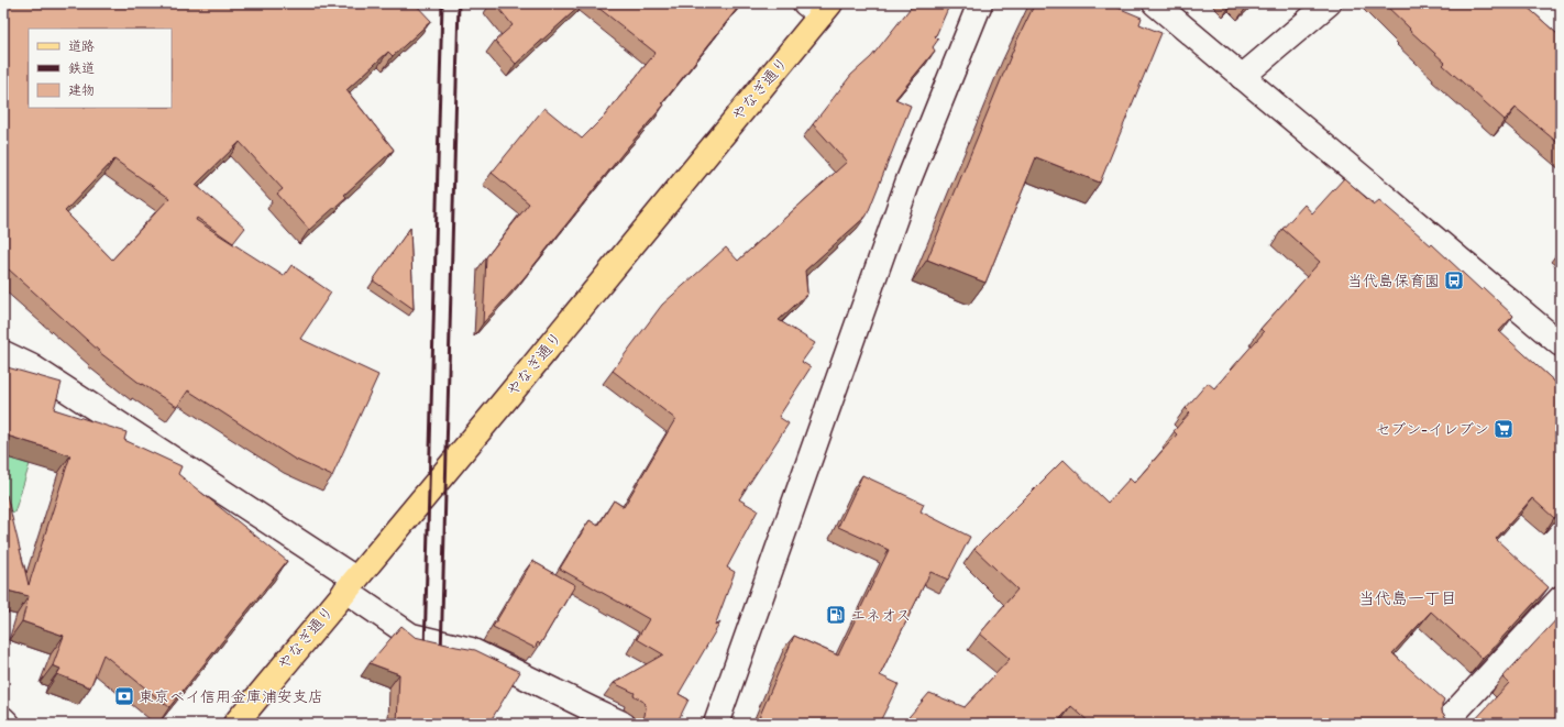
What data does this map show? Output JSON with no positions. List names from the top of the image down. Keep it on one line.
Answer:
{"streets":{"main road":["やなぎ通り"]},"districts":["当代島一丁目"],"places":{"bus stop":["当代島保育園"],"supermarket":["セブン-イレブン"],"fuel station":["エネオス"],"bank":["東京ベイ信用金庫浦安支店"]},"legend":["道路","鉄道","建物"]}
